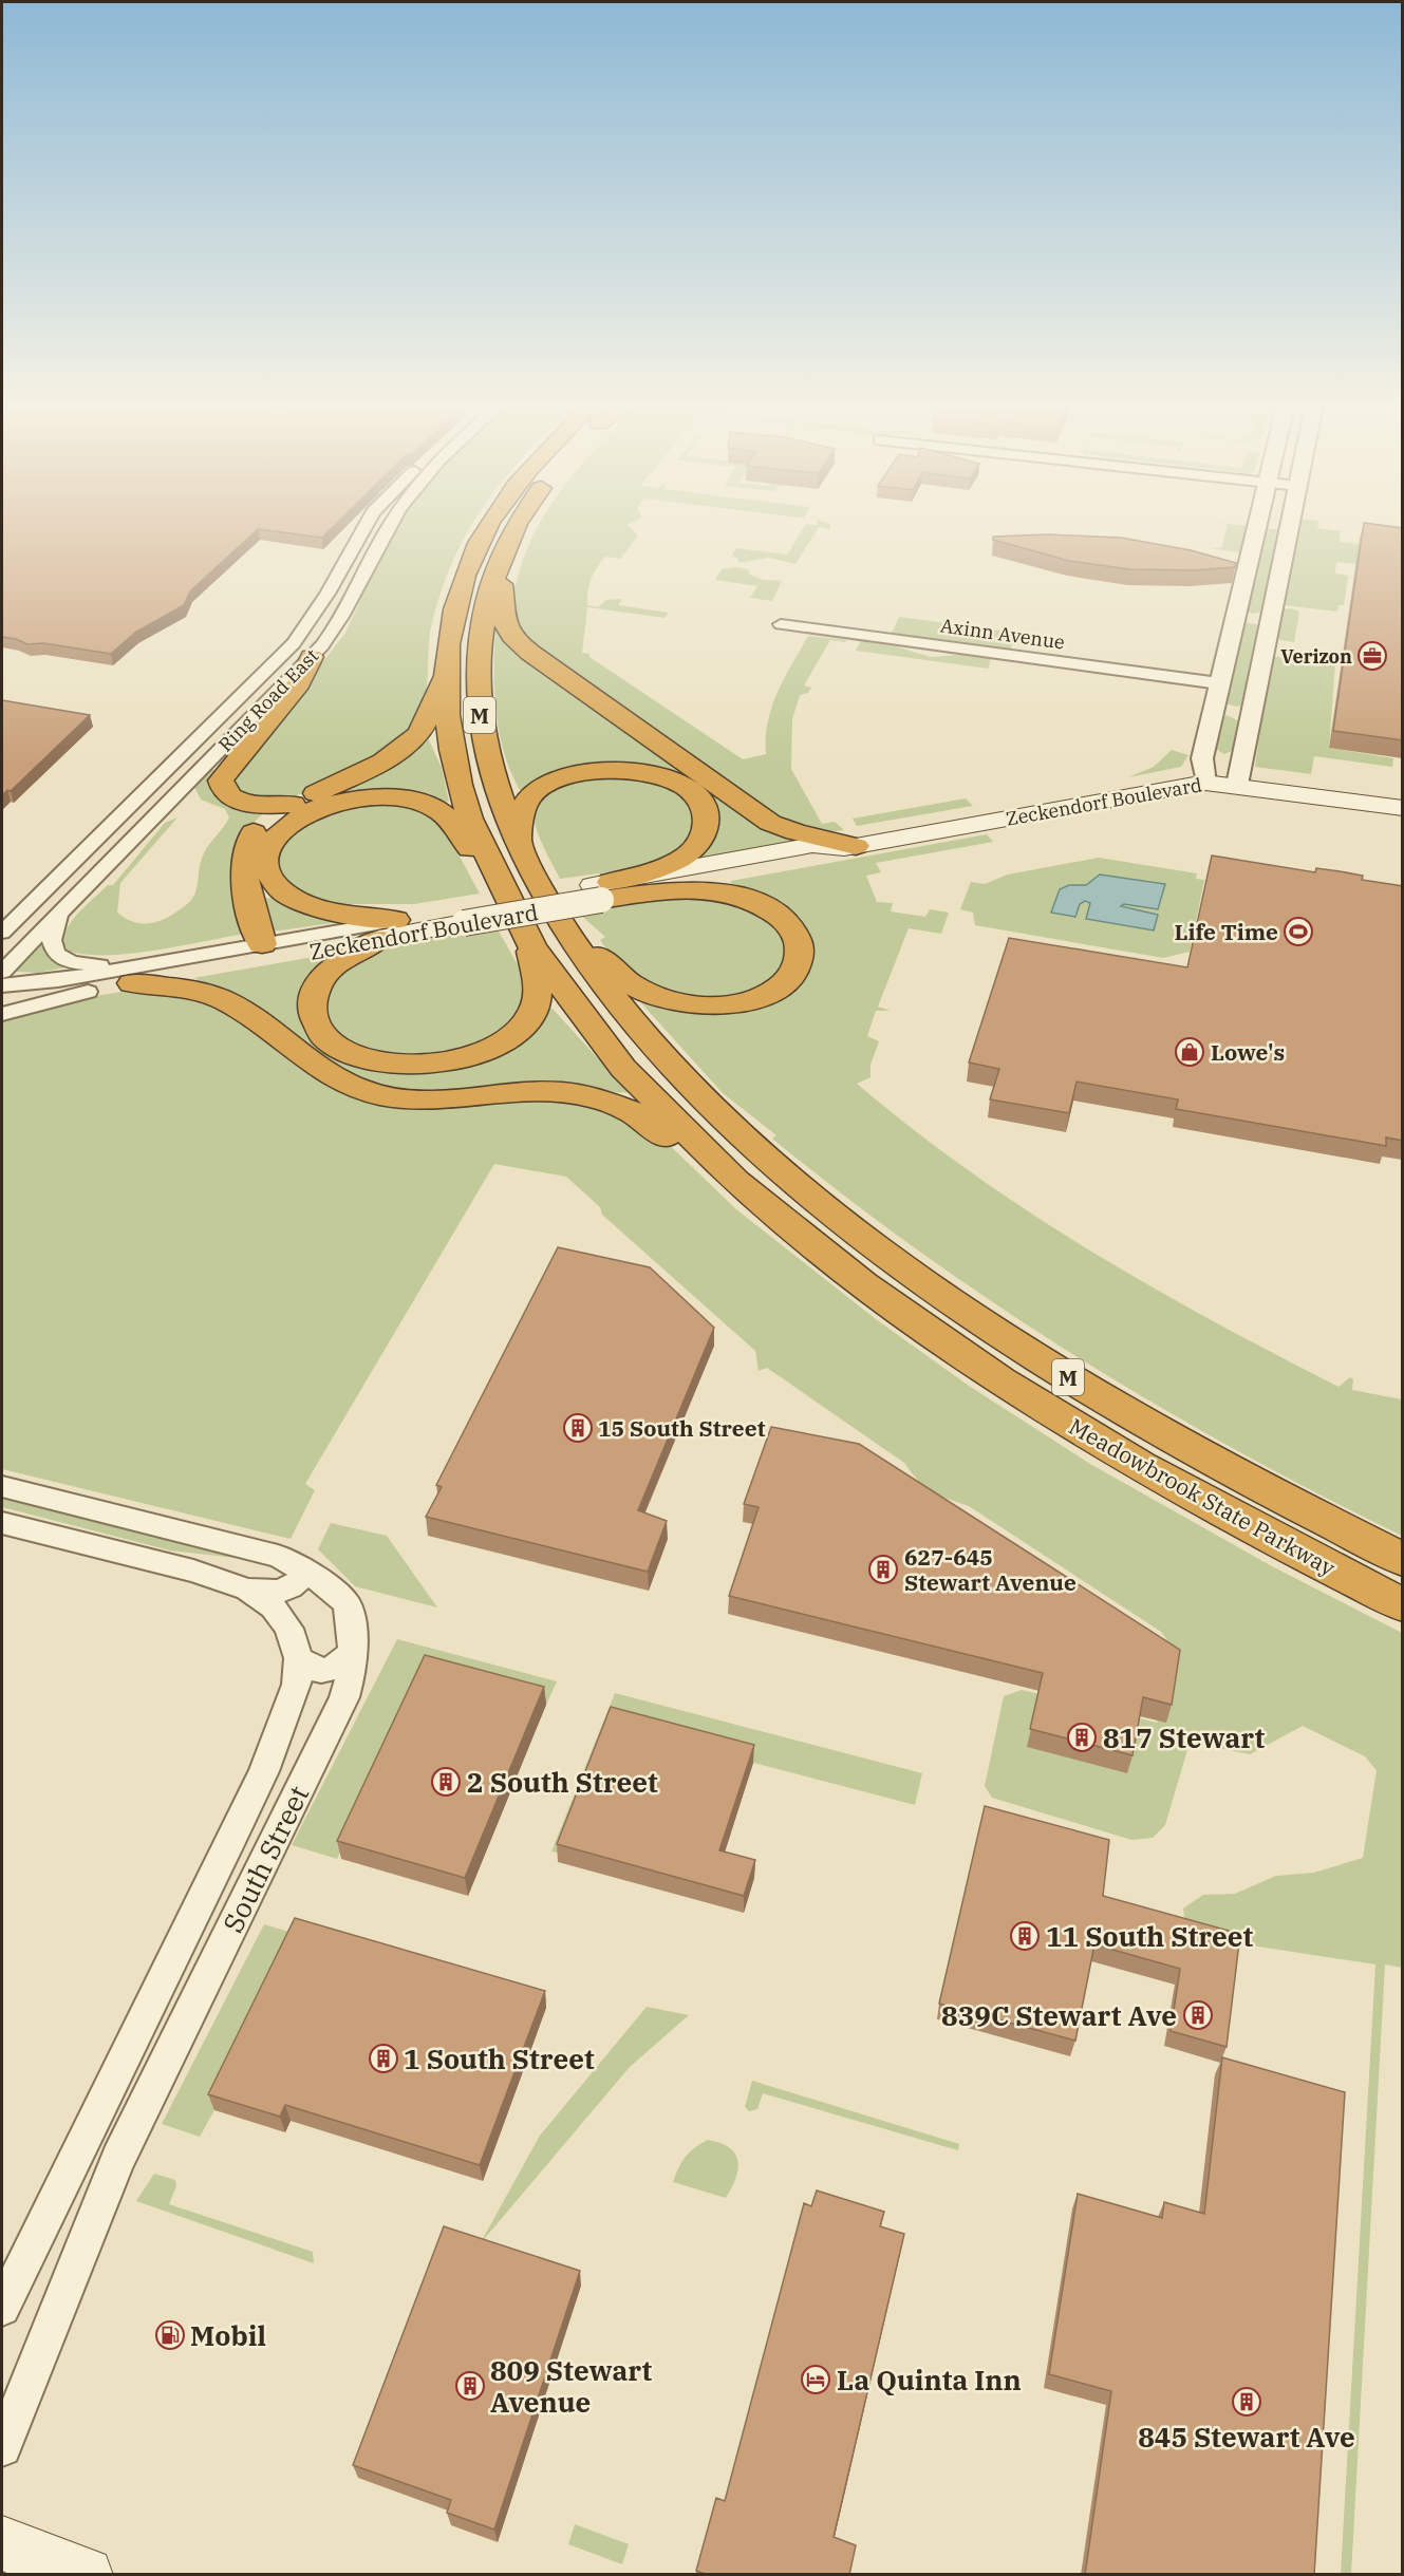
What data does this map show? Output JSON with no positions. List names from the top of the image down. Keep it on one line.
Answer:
{"streets":{"highway":["M","Meadowbrook State Parkway"],"main road":["Zeckendorf Boulevard"],"street":["Axinn Avenue","Ring Road East","South Street"]},"places":{"office":["Verizon"],"sports":["Life Time"],"shop":["Lowe's"],"building":["15 South Street","627-645 Stewart Avenue","817 Stewart","2 South Street","11 South Street","839C Stewart Ave","1 South Street","809 Stewart Avenue","845 Stewart Ave"],"fuel station":["Mobil"],"hotel":["La Quinta Inn"]}}
